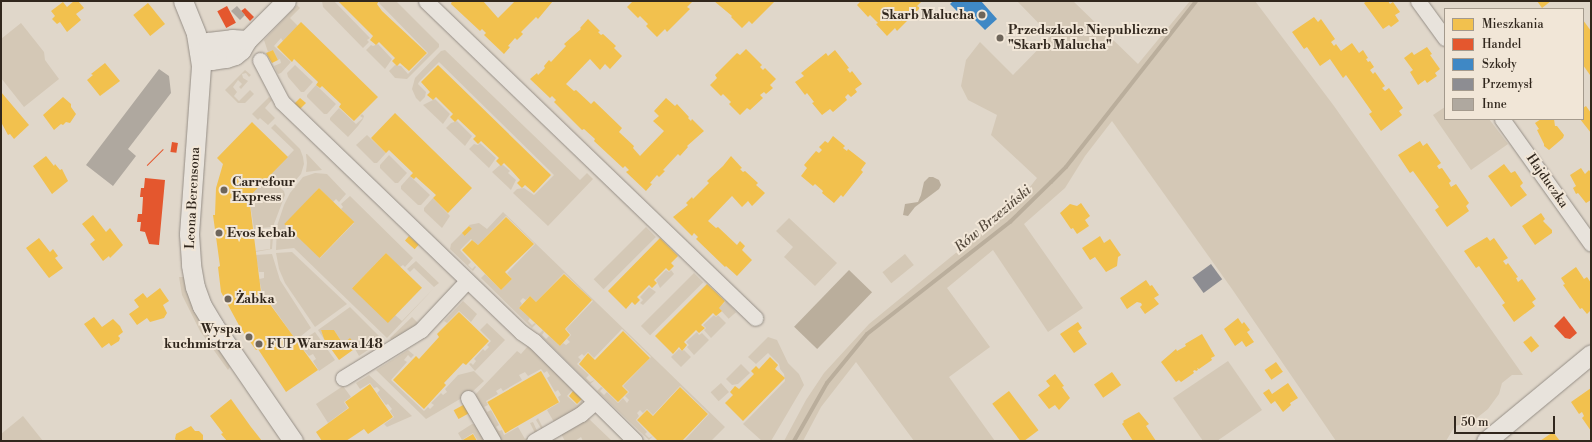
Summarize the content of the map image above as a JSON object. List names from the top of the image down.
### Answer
{
  "streets": {
    "street": ["Hajduczka", "Leona Berensona"]
  },
  "water": ["Rów Brzeziński"],
  "places": [
    "Skarb Malucha",
    "Przedszkole Niepubliczne \"Skarb Malucha\"",
    "Carrefour Express",
    "Evos kebab",
    "Żabka",
    "Wyspa kuchmistrza",
    "FUP Warszawa 148"
  ],
  "legend": [
    "Mieszkania",
    "Handel",
    "Szkoły",
    "Przemysł",
    "Inne"
  ],
  "scale_bar": "50 m"
}
